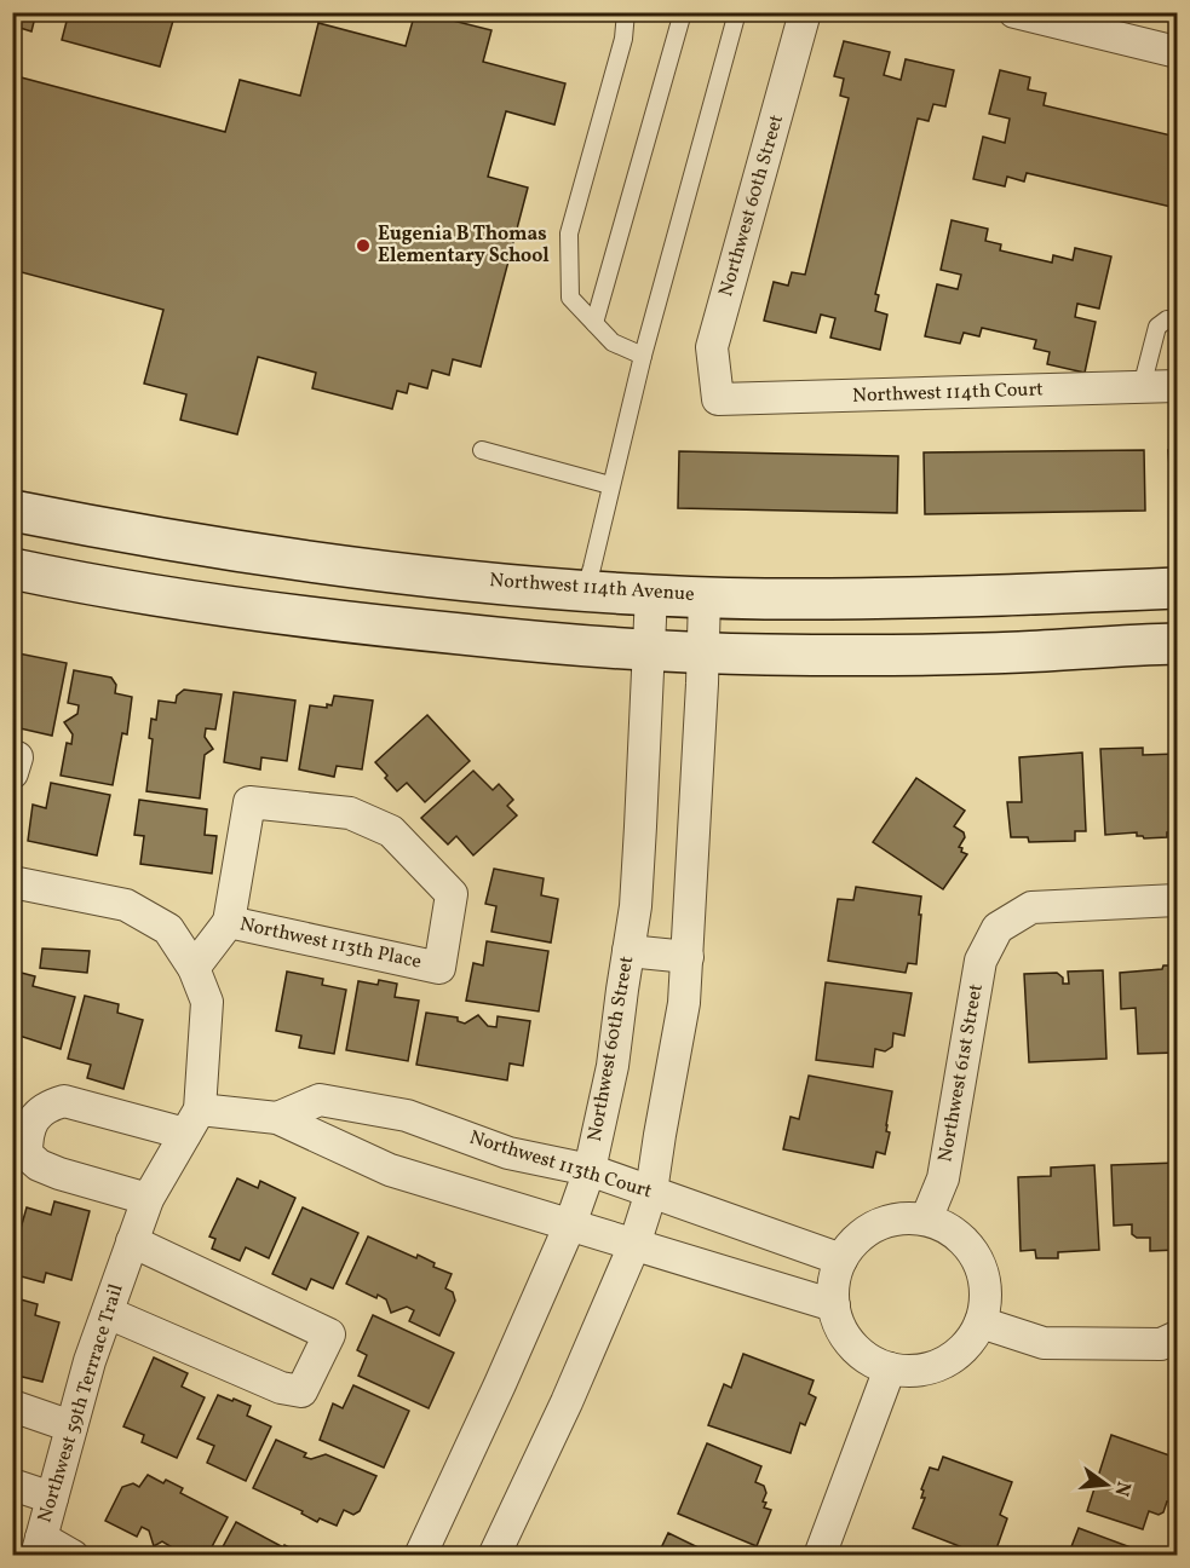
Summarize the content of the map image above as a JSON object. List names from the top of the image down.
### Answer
{
  "streets": {
    "street": [
      "Northwest 60th Street",
      "Northwest 114th Court",
      "Northwest 114th Avenue",
      "Northwest 113th Place",
      "Northwest 61st Street",
      "Northwest 113th Court",
      "Northwest 59th Terrrace Trail"
    ]
  },
  "crossings": [
    ["Northwest 60th Street", "Northwest 114th Court"],
    ["Northwest 60th Street", "Northwest 114th Avenue"],
    ["Northwest 60th Street", "Northwest 113th Court"],
    ["Northwest 113th Place", "Northwest 59th Terrrace Trail"],
    ["Northwest 61st Street", "Northwest 113th Court"],
    ["Northwest 113th Court", "Northwest 59th Terrrace Trail"]
  ],
  "places": ["Eugenia B Thomas Elementary School"],
  "north": "right"
}
